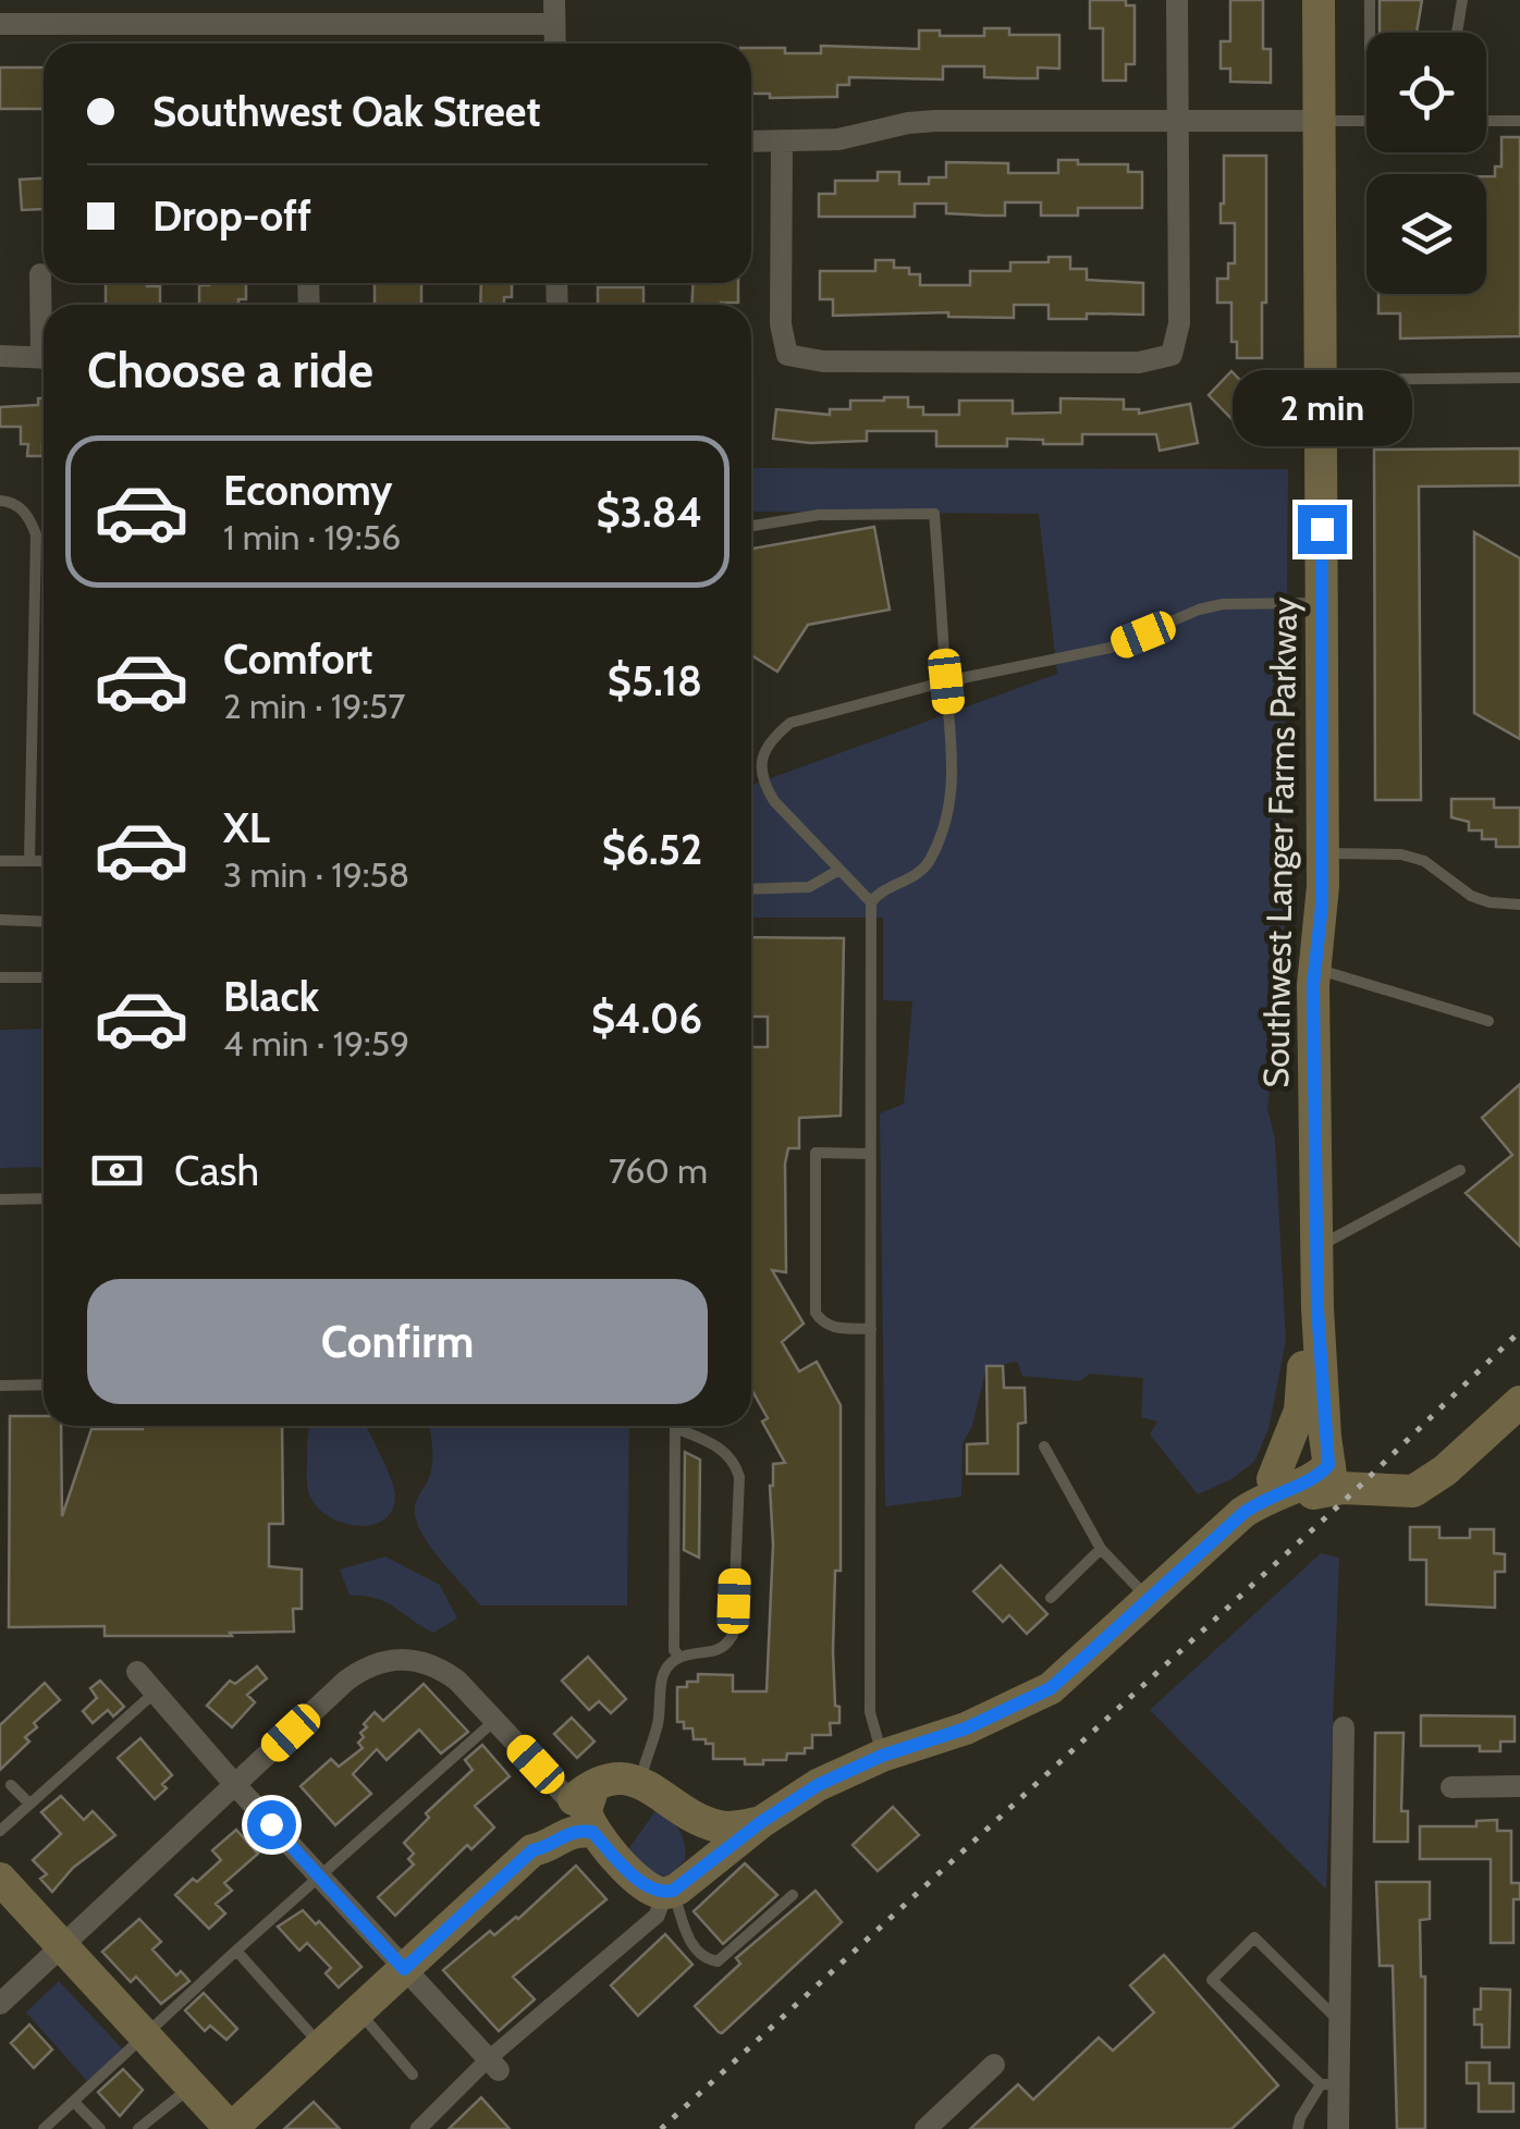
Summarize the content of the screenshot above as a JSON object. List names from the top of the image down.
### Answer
{
  "streets": {
    "main road": ["Southwest Langer Farms Parkway"]
  },
  "page": {
    "banner": ["Southwest Oak Street", "Drop-off"],
    "heading": "Choose a ride",
    "bubble": "2 min",
    "list": [
      {
        "name": "Economy",
        "note": "1 min · 19:56",
        "value": "$3.84"
      },
      {
        "name": "Comfort",
        "note": "2 min · 19:57",
        "value": "$5.18"
      },
      {
        "name": "XL",
        "note": "3 min · 19:58",
        "value": "$6.52"
      },
      {
        "name": "Black",
        "note": "4 min · 19:59",
        "value": "$4.06"
      }
    ],
    "pay": ["Cash", "760 m"],
    "buttons": "Confirm"
  }
}
